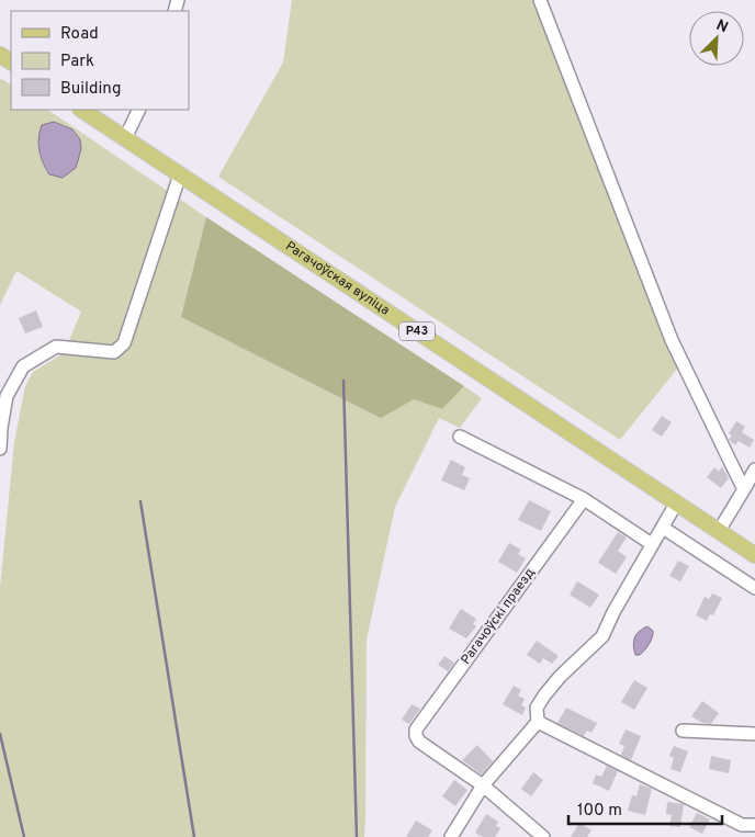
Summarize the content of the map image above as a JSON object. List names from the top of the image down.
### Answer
{
  "streets": {
    "main road": ["Рагачоўская вуліца", "Р43"],
    "street": ["Рагачоўскі праезд"]
  },
  "legend": ["Road", "Park", "Building"],
  "scale_bar": "100 m",
  "north": "top right"
}
